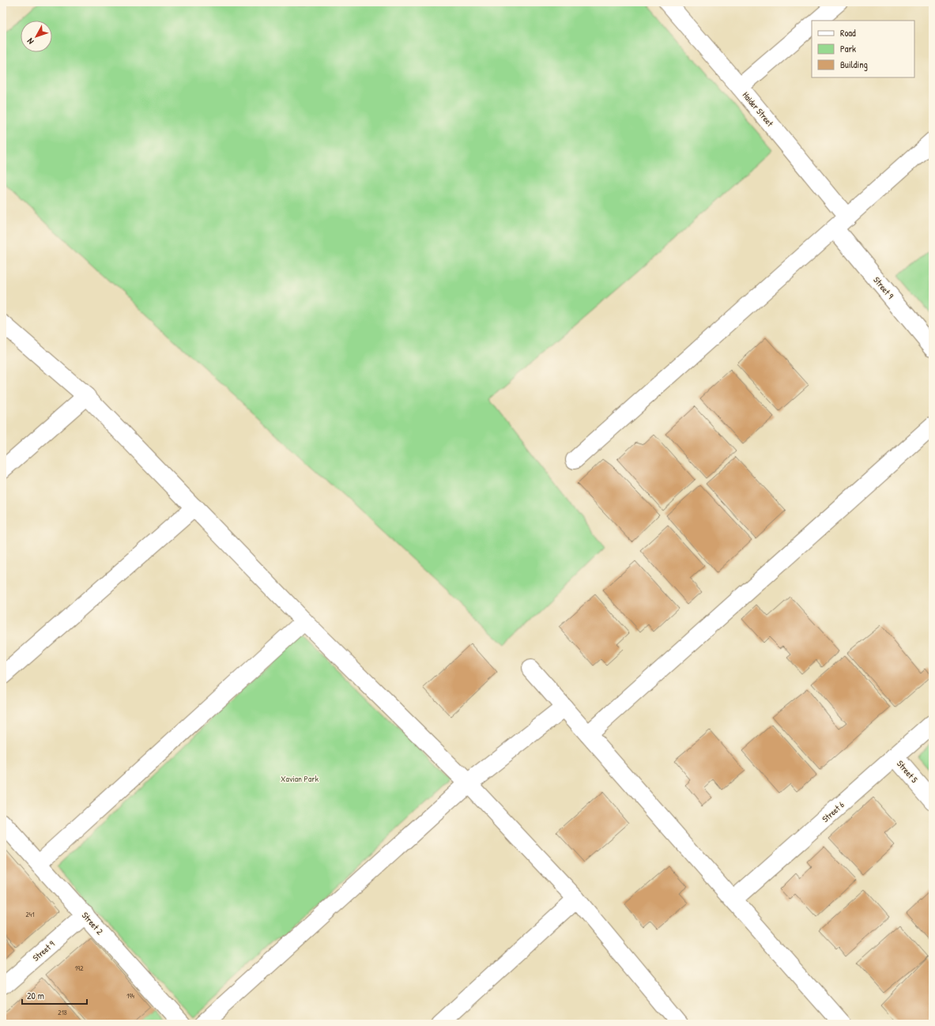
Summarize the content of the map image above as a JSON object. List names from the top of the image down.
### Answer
{
  "streets": {
    "street": [
      "Haider Street",
      "Street 9",
      "Street 5",
      "Street 6",
      "Street 2"
    ]
  },
  "crossings": [
    ["Street 9", "Street 2"],
    ["Street 5", "Street 6"]
  ],
  "parks": ["Xavian Park"],
  "house_numbers": [
    "241",
    "192",
    "194",
    "218"
  ],
  "legend": ["Road", "Park", "Building"],
  "scale_bar": "20 m",
  "north": "bottom left"
}
